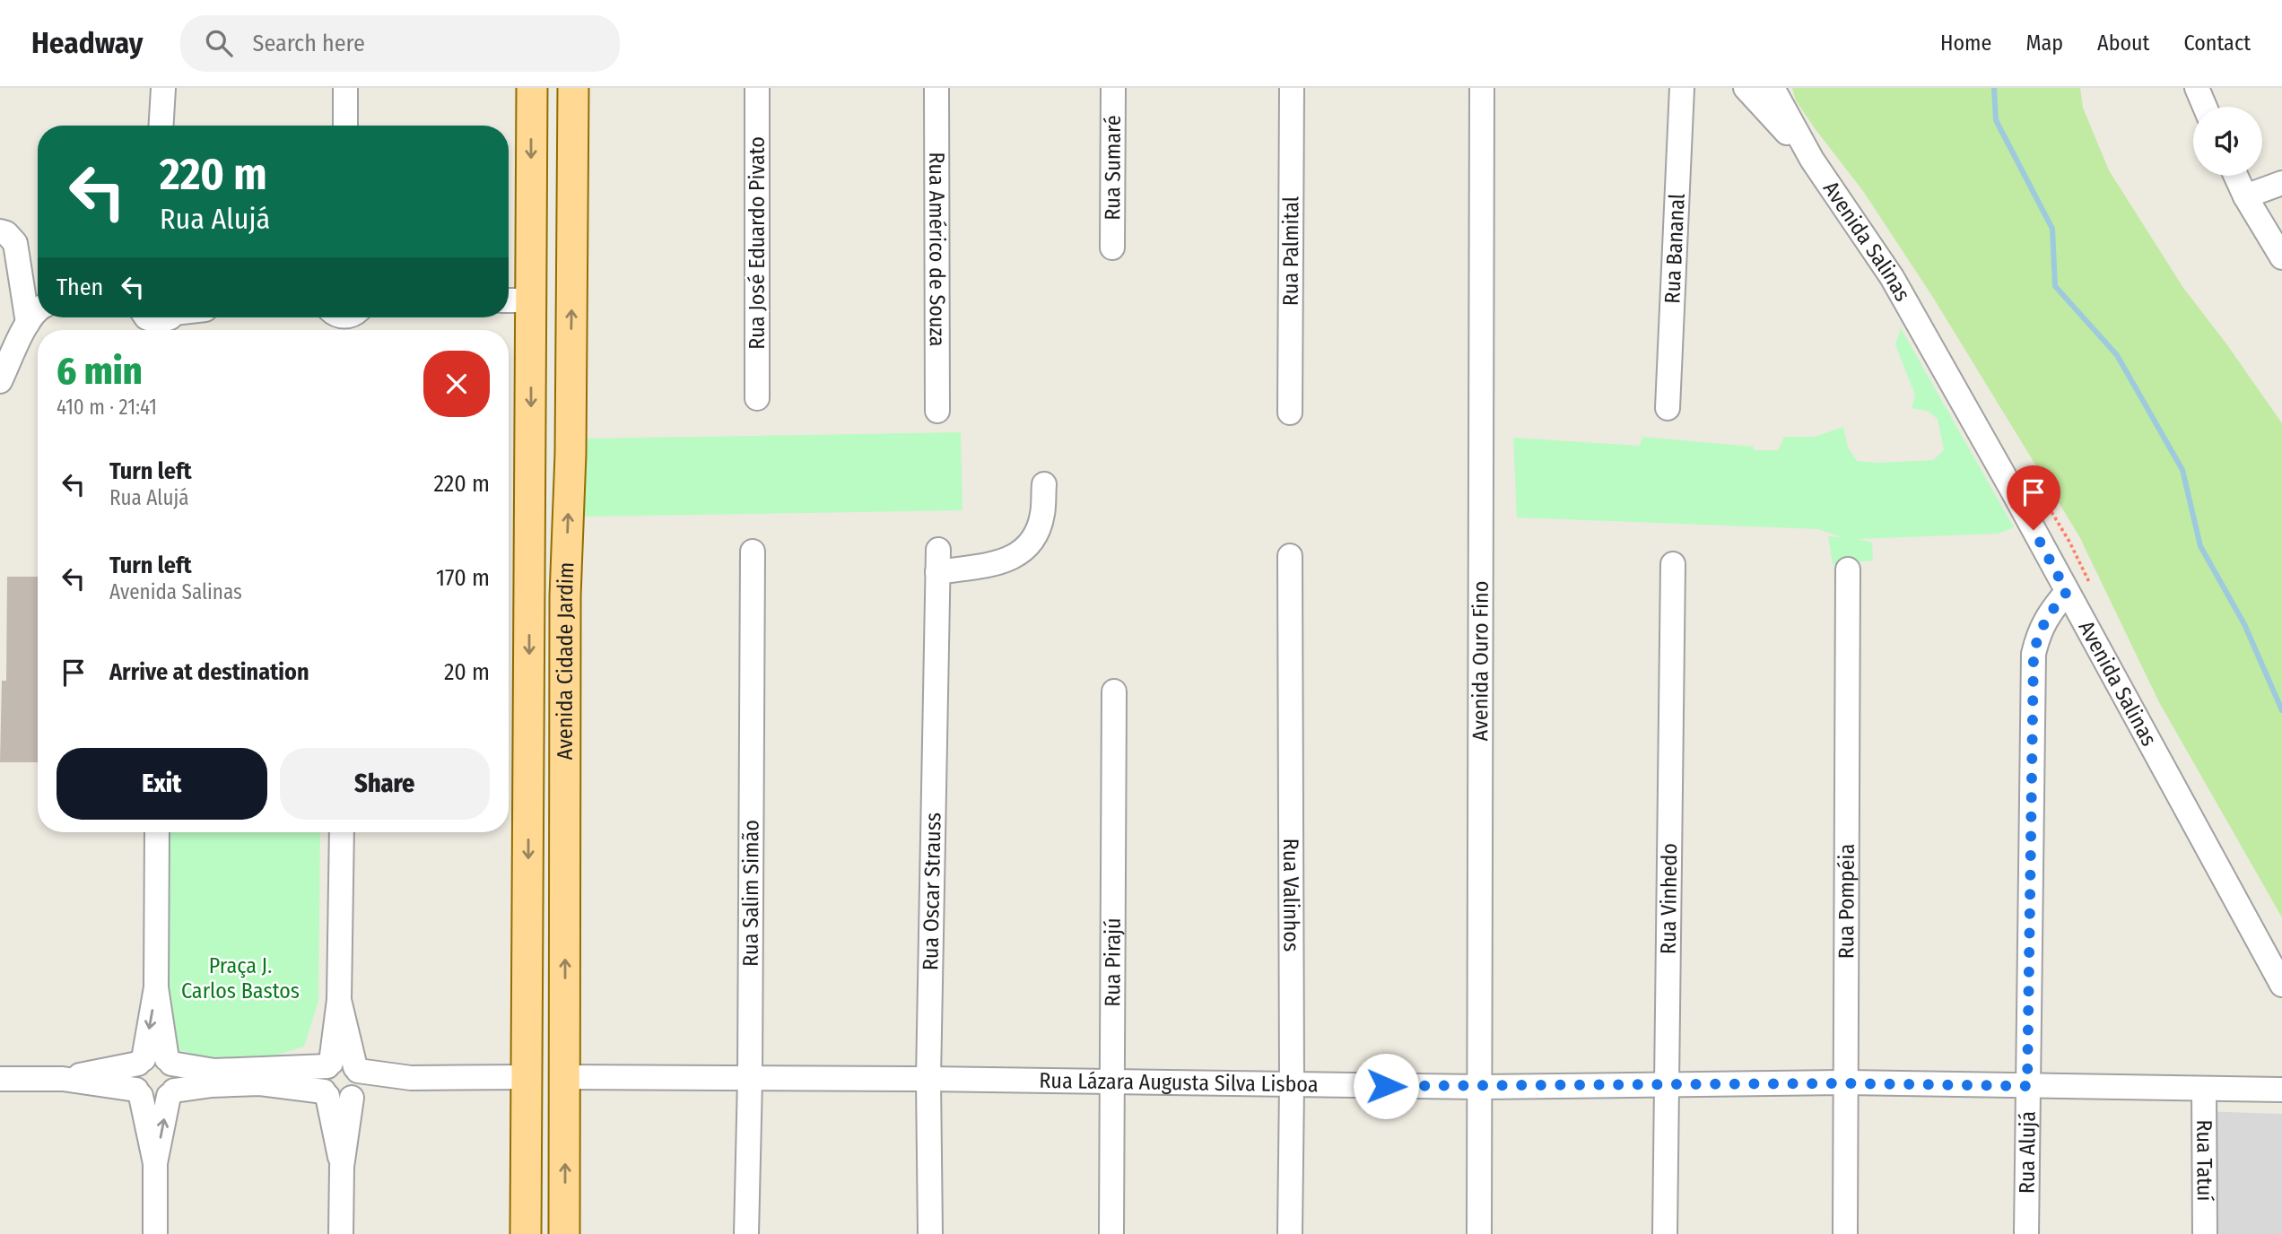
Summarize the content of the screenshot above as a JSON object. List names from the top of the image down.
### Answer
{
  "streets": {
    "main road": ["Avenida Cidade Jardim"],
    "street": [
      "Rua Sumaré",
      "Avenida Salinas",
      "Rua José Eduardo Pivato",
      "Rua Bananal",
      "Rua Américo de Souza",
      "Rua Palmital",
      "Avenida Ouro Fino",
      "Rua Oscar Strauss",
      "Rua Salim Simão",
      "Rua Valinhos",
      "Rua Vinhedo",
      "Rua Pompéia",
      "Rua Pirajú",
      "Rua Lázara Augusta Silva Lisboa",
      "Rua Alujá",
      "Rua Tatuí"
    ]
  },
  "crossings": [
    ["Avenida Salinas", "Rua Alujá"],
    ["Avenida Cidade Jardim", "Rua Lázara Augusta Silva Lisboa"],
    ["Avenida Ouro Fino", "Rua Lázara Augusta Silva Lisboa"],
    ["Rua Oscar Strauss", "Rua Lázara Augusta Silva Lisboa"],
    ["Rua Salim Simão", "Rua Lázara Augusta Silva Lisboa"],
    ["Rua Valinhos", "Rua Lázara Augusta Silva Lisboa"],
    ["Rua Vinhedo", "Rua Lázara Augusta Silva Lisboa"],
    ["Rua Pompéia", "Rua Lázara Augusta Silva Lisboa"],
    ["Rua Pirajú", "Rua Lázara Augusta Silva Lisboa"],
    ["Rua Lázara Augusta Silva Lisboa", "Rua Alujá"],
    ["Rua Lázara Augusta Silva Lisboa", "Rua Tatuí"]
  ],
  "parks": ["Praça J. Carlos Bastos"],
  "page": {
    "header": "Headway",
    "search": "Search here",
    "nav": [
      "Home",
      "Map",
      "About",
      "Contact"
    ],
    "turn": ["220 m", "Rua Alujá"],
    "then": "Then",
    "heading": ["6 min", "410 m · 21:41"],
    "list": [
      {
        "name": "Turn left",
        "note": "Rua Alujá",
        "value": "220 m"
      },
      {
        "name": "Turn left",
        "note": "Avenida Salinas",
        "value": "170 m"
      },
      {
        "name": "Arrive at destination",
        "value": "20 m"
      }
    ],
    "buttons": ["Exit", "Share"]
  }
}
